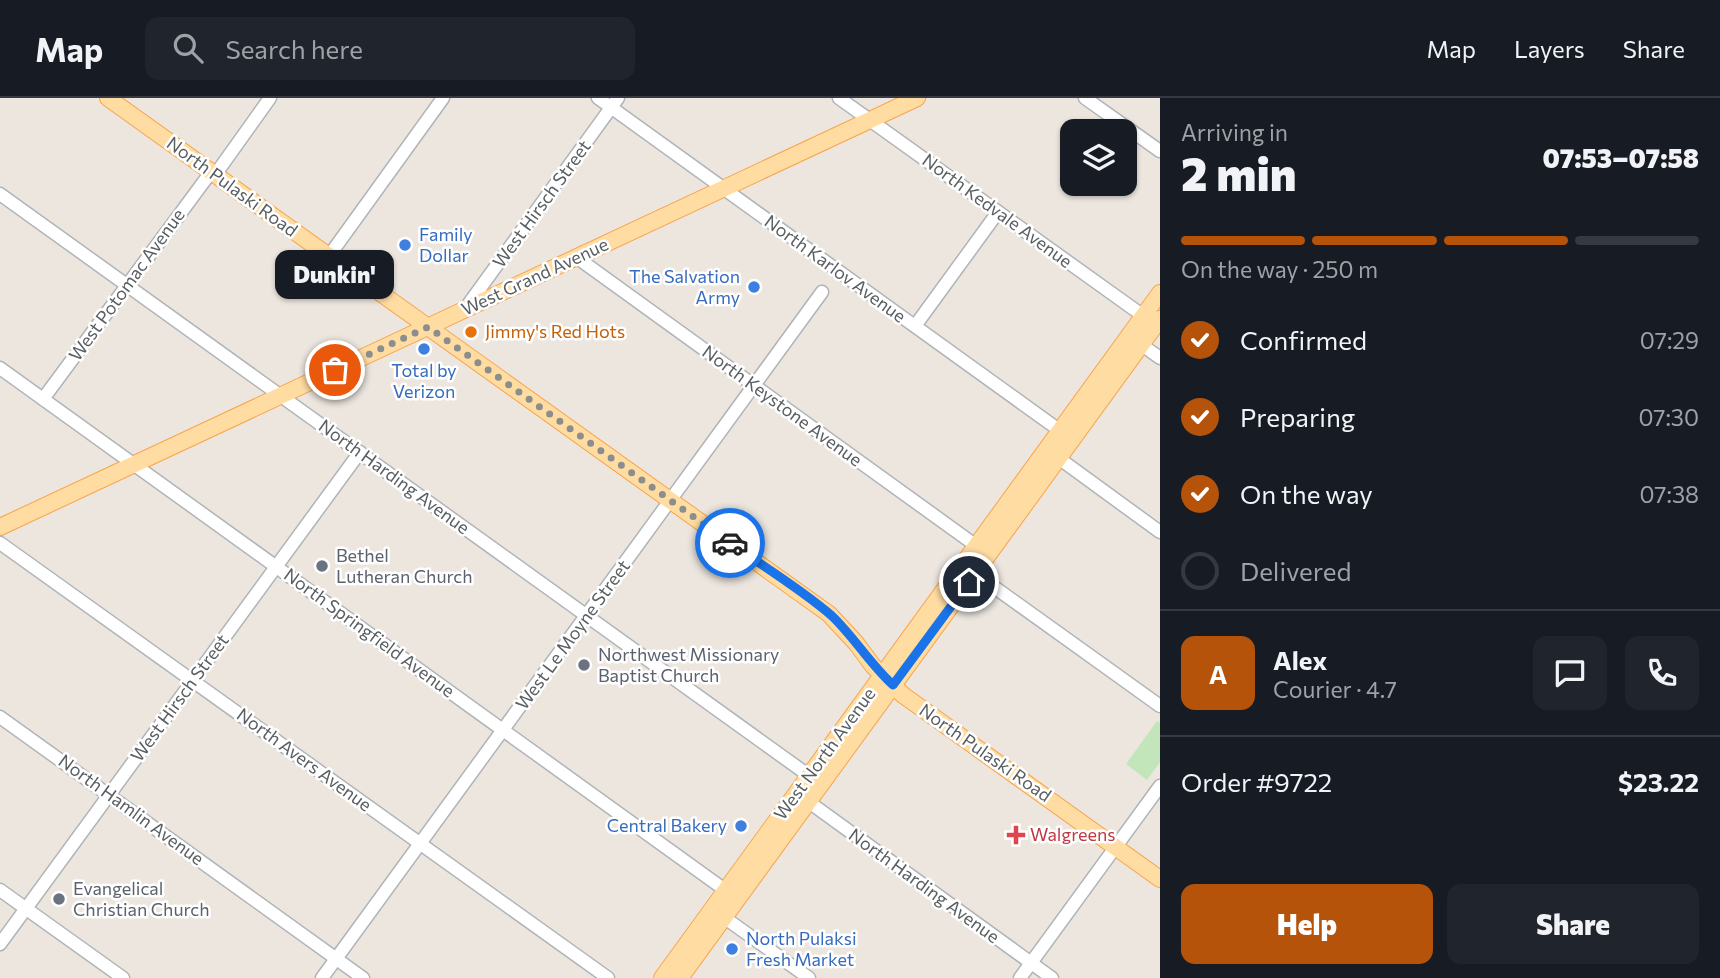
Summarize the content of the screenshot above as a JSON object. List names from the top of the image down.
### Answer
{
  "streets": {
    "main road": ["North Pulaski Road", "West Grand Avenue", "West North Avenue"],
    "street": [
      "West Hirsch Street",
      "North Kedvale Avenue",
      "North Karlov Avenue",
      "West Potomac Avenue",
      "North Keystone Avenue",
      "North Harding Avenue",
      "North Springfield Avenue",
      "West Le Moyne Street",
      "North Avers Avenue",
      "North Hamlin Avenue"
    ]
  },
  "crossings": [
    ["North Pulaski Road", "West Grand Avenue"],
    ["North Pulaski Road", "West Potomac Avenue"],
    ["North Pulaski Road", "West Le Moyne Street"],
    ["North Pulaski Road", "West North Avenue"],
    ["West Hirsch Street", "North Karlov Avenue"],
    ["West Hirsch Street", "West Grand Avenue"],
    ["West Hirsch Street", "North Harding Avenue"],
    ["West Hirsch Street", "North Springfield Avenue"],
    ["West Hirsch Street", "North Avers Avenue"],
    ["West Hirsch Street", "North Hamlin Avenue"],
    ["North Kedvale Avenue", "West Grand Avenue"],
    ["North Kedvale Avenue", "West North Avenue"],
    ["North Karlov Avenue", "West Grand Avenue"],
    ["North Karlov Avenue", "West North Avenue"],
    ["West Grand Avenue", "North Keystone Avenue"],
    ["West Grand Avenue", "North Harding Avenue"],
    ["West Grand Avenue", "North Springfield Avenue"],
    ["West Potomac Avenue", "North Harding Avenue"],
    ["West Potomac Avenue", "North Springfield Avenue"],
    ["North Keystone Avenue", "West Le Moyne Street"],
    ["North Keystone Avenue", "West North Avenue"],
    ["North Harding Avenue", "West Le Moyne Street"],
    ["North Harding Avenue", "West North Avenue"],
    ["North Springfield Avenue", "West Le Moyne Street"],
    ["North Springfield Avenue", "West North Avenue"],
    ["West Le Moyne Street", "North Avers Avenue"],
    ["West Le Moyne Street", "North Hamlin Avenue"]
  ],
  "places": {
    "other": [
      "Family Dollar",
      "The Salvation Army",
      "Jimmy's Red Hots",
      "Total by Verizon",
      "Dunkin'",
      "Bethel Lutheran Church",
      "Northwest Missionary Baptist Church",
      "Central Bakery",
      "Evangelical Christian Church",
      "North Pulaksi Fresh Market"
    ],
    "health": ["Walgreens"]
  },
  "page": {
    "header": "Map",
    "search": "Search here",
    "nav": ["Map", "Layers", "Share"],
    "heading": ["2 min", "Arriving in", "07:53–07:58"],
    "panel": [
      "Alex",
      "Courier · 4.7",
      "Order #9722",
      "$23.22"
    ],
    "bar": "On the way · 250 m",
    "bubble": "Dunkin'",
    "list": [
      ["Confirmed", "07:29"],
      ["Preparing", "07:30"],
      ["On the way", "07:38"],
      "Delivered"
    ],
    "round": "A",
    "buttons": ["Help", "Share"]
  }
}
